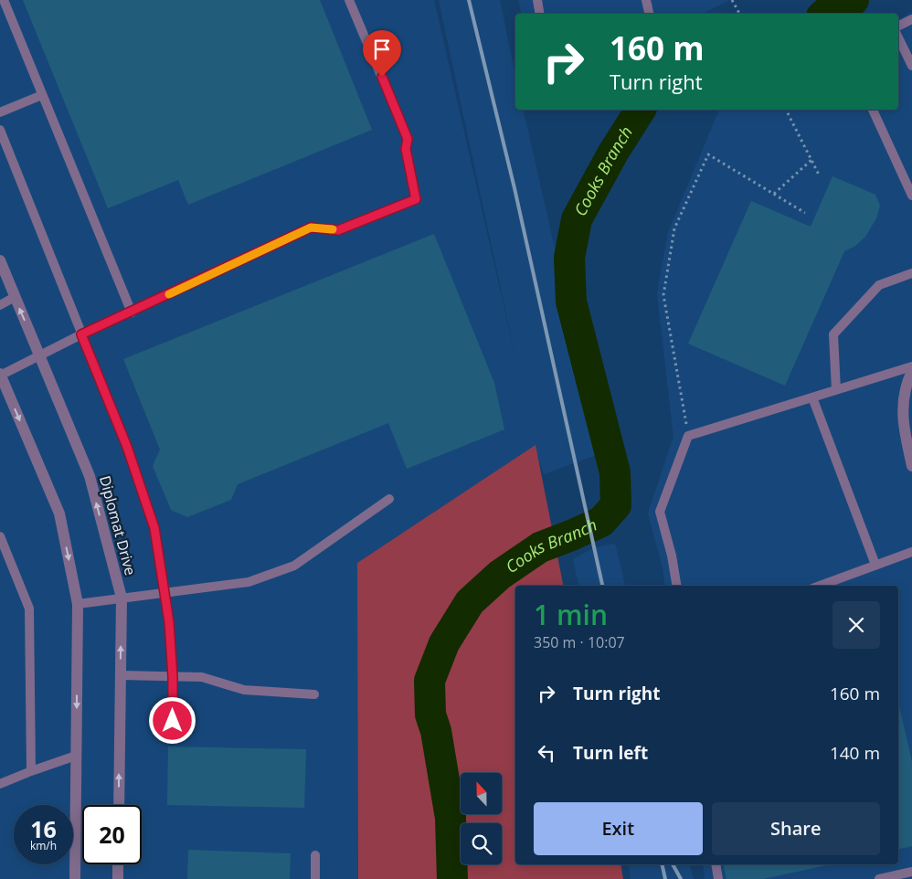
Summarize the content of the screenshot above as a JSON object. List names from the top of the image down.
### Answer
{
  "streets": {
    "street": ["Diplomat Drive"]
  },
  "water": ["Cooks Branch"],
  "north": "top",
  "page": {
    "turn": ["160 m", "Turn right"],
    "heading": ["1 min", "350 m · 10:07"],
    "list": [
      {
        "name": "Turn right",
        "value": "160 m"
      },
      {
        "name": "Turn left",
        "value": "140 m"
      }
    ],
    "buttons": ["Exit", "Share"],
    "speed": "16 km/h",
    "limit": "20"
  }
}
